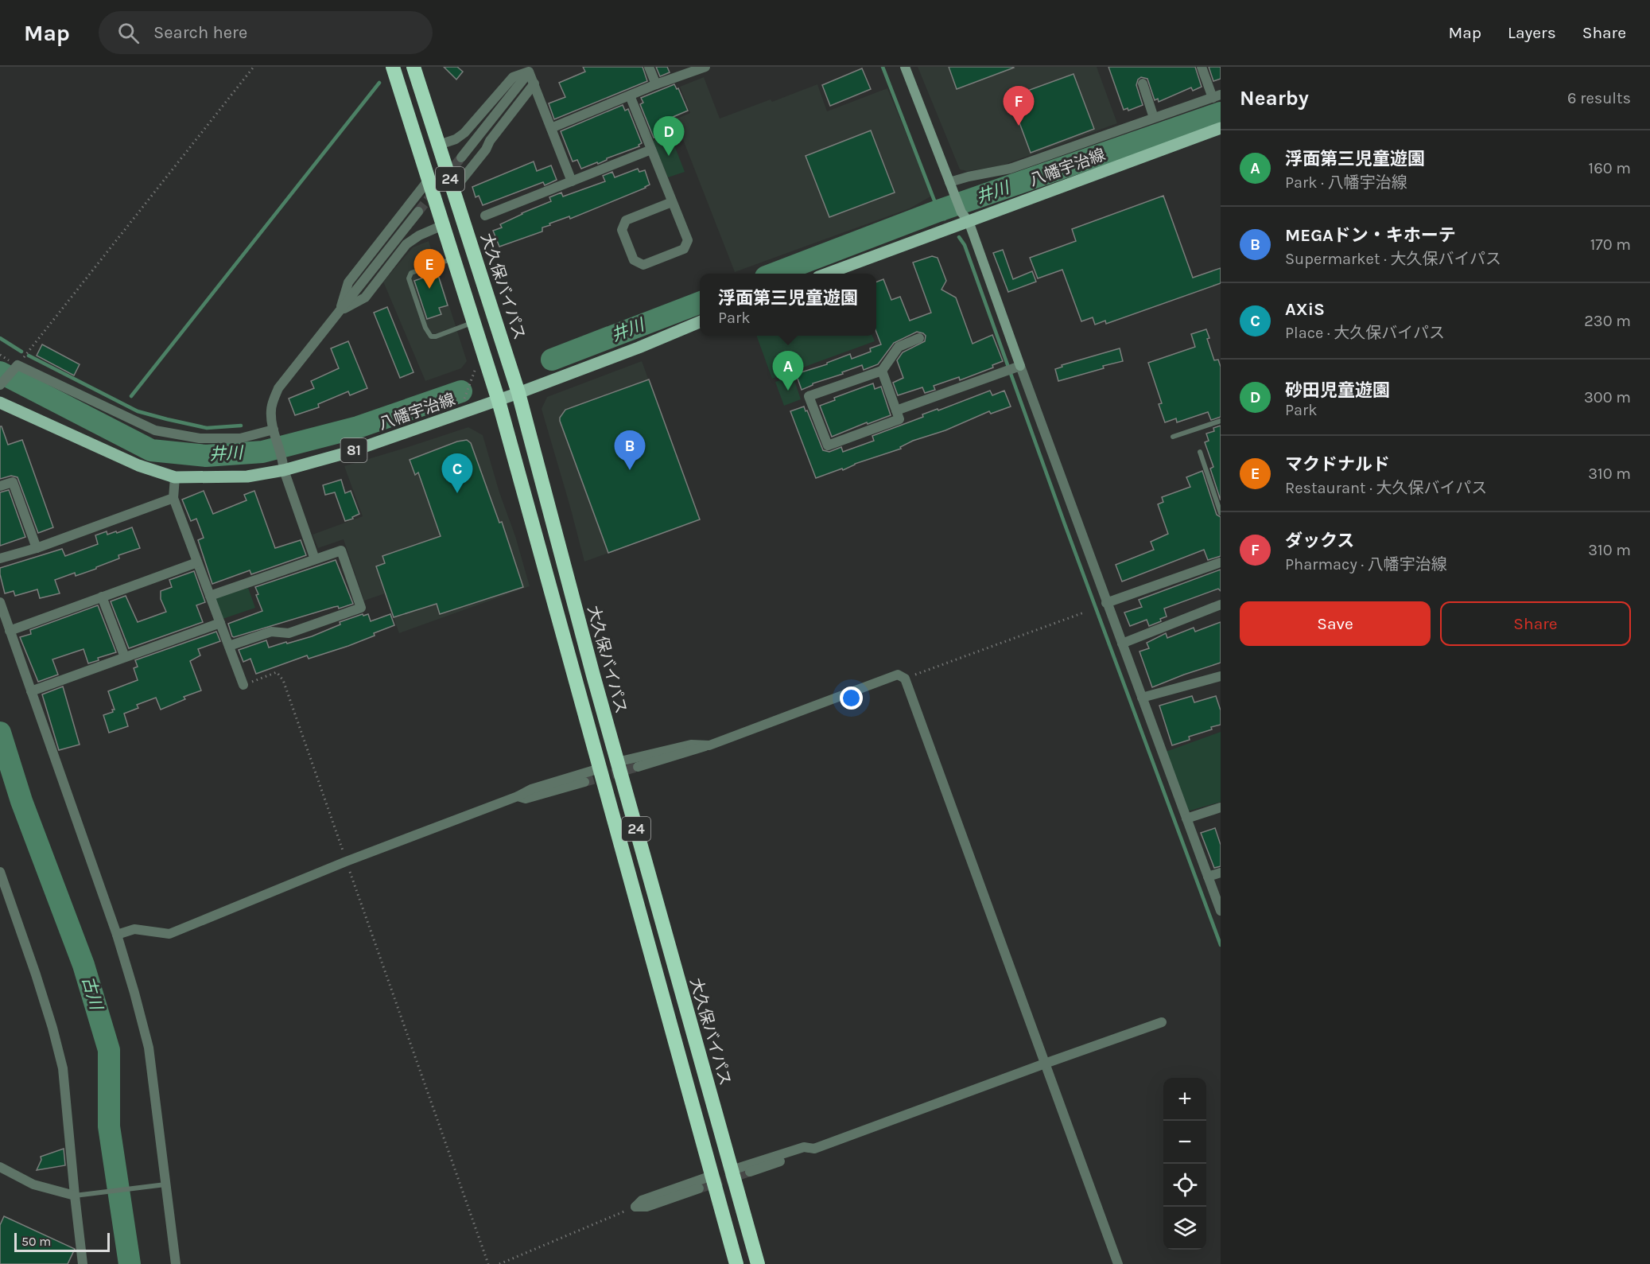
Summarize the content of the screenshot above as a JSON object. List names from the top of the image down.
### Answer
{
  "streets": {
    "highway": ["24", "大久保バイパス"],
    "main road": ["八幡宇治線", "81"]
  },
  "crossings": [
    ["八幡宇治線", "24"],
    ["八幡宇治線", "大久保バイパス"]
  ],
  "water": ["井川", "古川"],
  "scale_bar": "50 m",
  "page": {
    "header": "Map",
    "search": "Search here",
    "nav": ["Map", "Layers", "Share"],
    "heading": ["Nearby", "6 results"],
    "pins": [
      "F",
      "D",
      "E",
      "A",
      "B",
      "C"
    ],
    "list": [
      {
        "mark": "A",
        "name": "浮面第三児童遊園",
        "note": "Park · 八幡宇治線",
        "value": "160 m"
      },
      {
        "mark": "B",
        "name": "MEGAドン・キホーテ",
        "note": "Supermarket · 大久保バイパス",
        "value": "170 m"
      },
      {
        "mark": "C",
        "name": "AXiS",
        "note": "Place · 大久保バイパス",
        "value": "230 m"
      },
      {
        "mark": "D",
        "name": "砂田児童遊園",
        "note": "Park",
        "value": "300 m"
      },
      {
        "mark": "E",
        "name": "マクドナルド",
        "note": "Restaurant · 大久保バイパス",
        "value": "310 m"
      },
      {
        "mark": "F",
        "name": "ダックス",
        "note": "Pharmacy · 八幡宇治線",
        "value": "310 m"
      }
    ],
    "popup": ["浮面第三児童遊園", "Park"],
    "buttons": ["Save", "Share"],
    "map_buttons": ["+", "−"],
    "scale": "50 m"
  }
}
